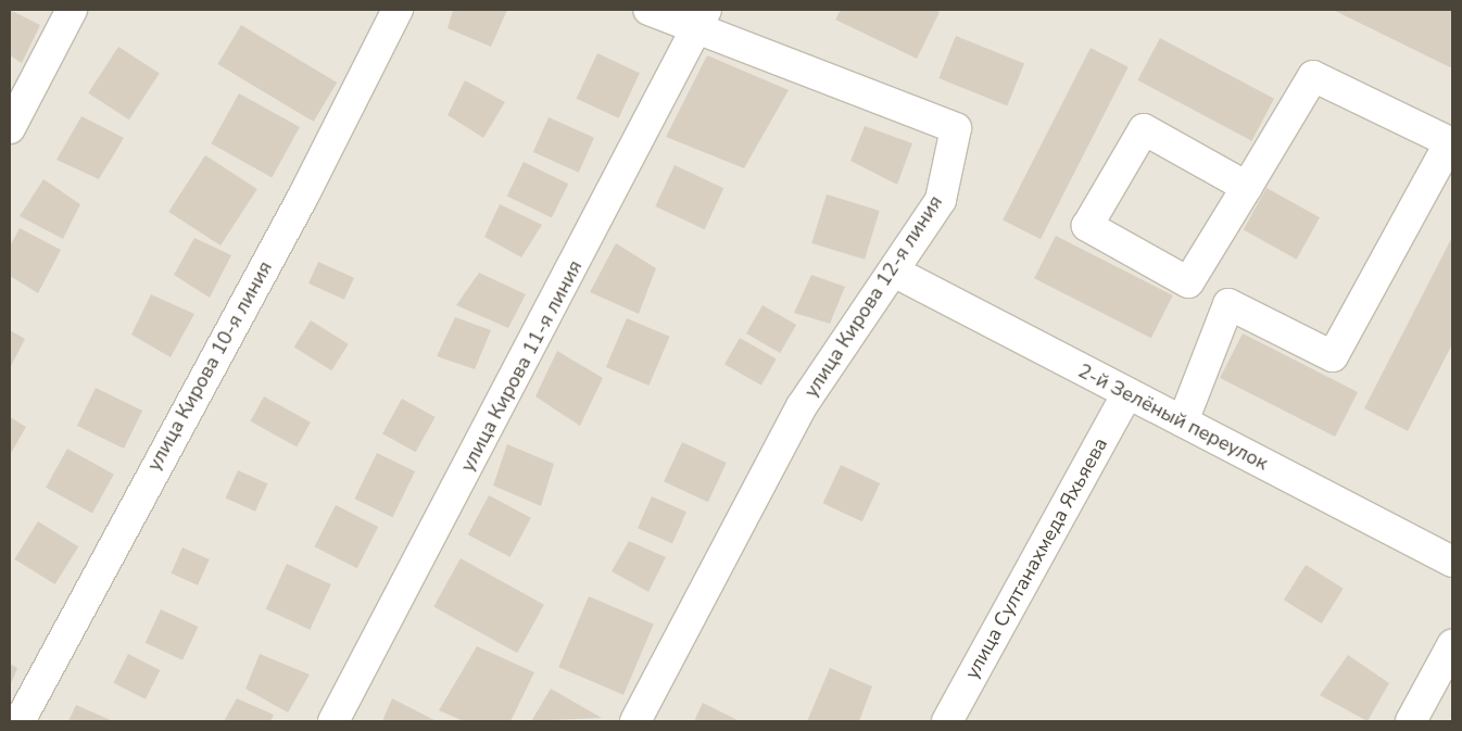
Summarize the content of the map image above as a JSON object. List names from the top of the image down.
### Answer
{
  "streets": {
    "street": [
      "улица Кирова 12-я линия",
      "улица Кирова 10-я линия",
      "улица Кирова 11-я линия",
      "2-й Зелёный переулок",
      "улица Султанахмеда Яхьяева"
    ]
  },
  "crossings": [
    ["улица Кирова 12-я линия", "улица Кирова 11-я линия"],
    ["улица Кирова 12-я линия", "2-й Зелёный переулок"],
    ["2-й Зелёный переулок", "улица Султанахмеда Яхьяева"]
  ]
}
